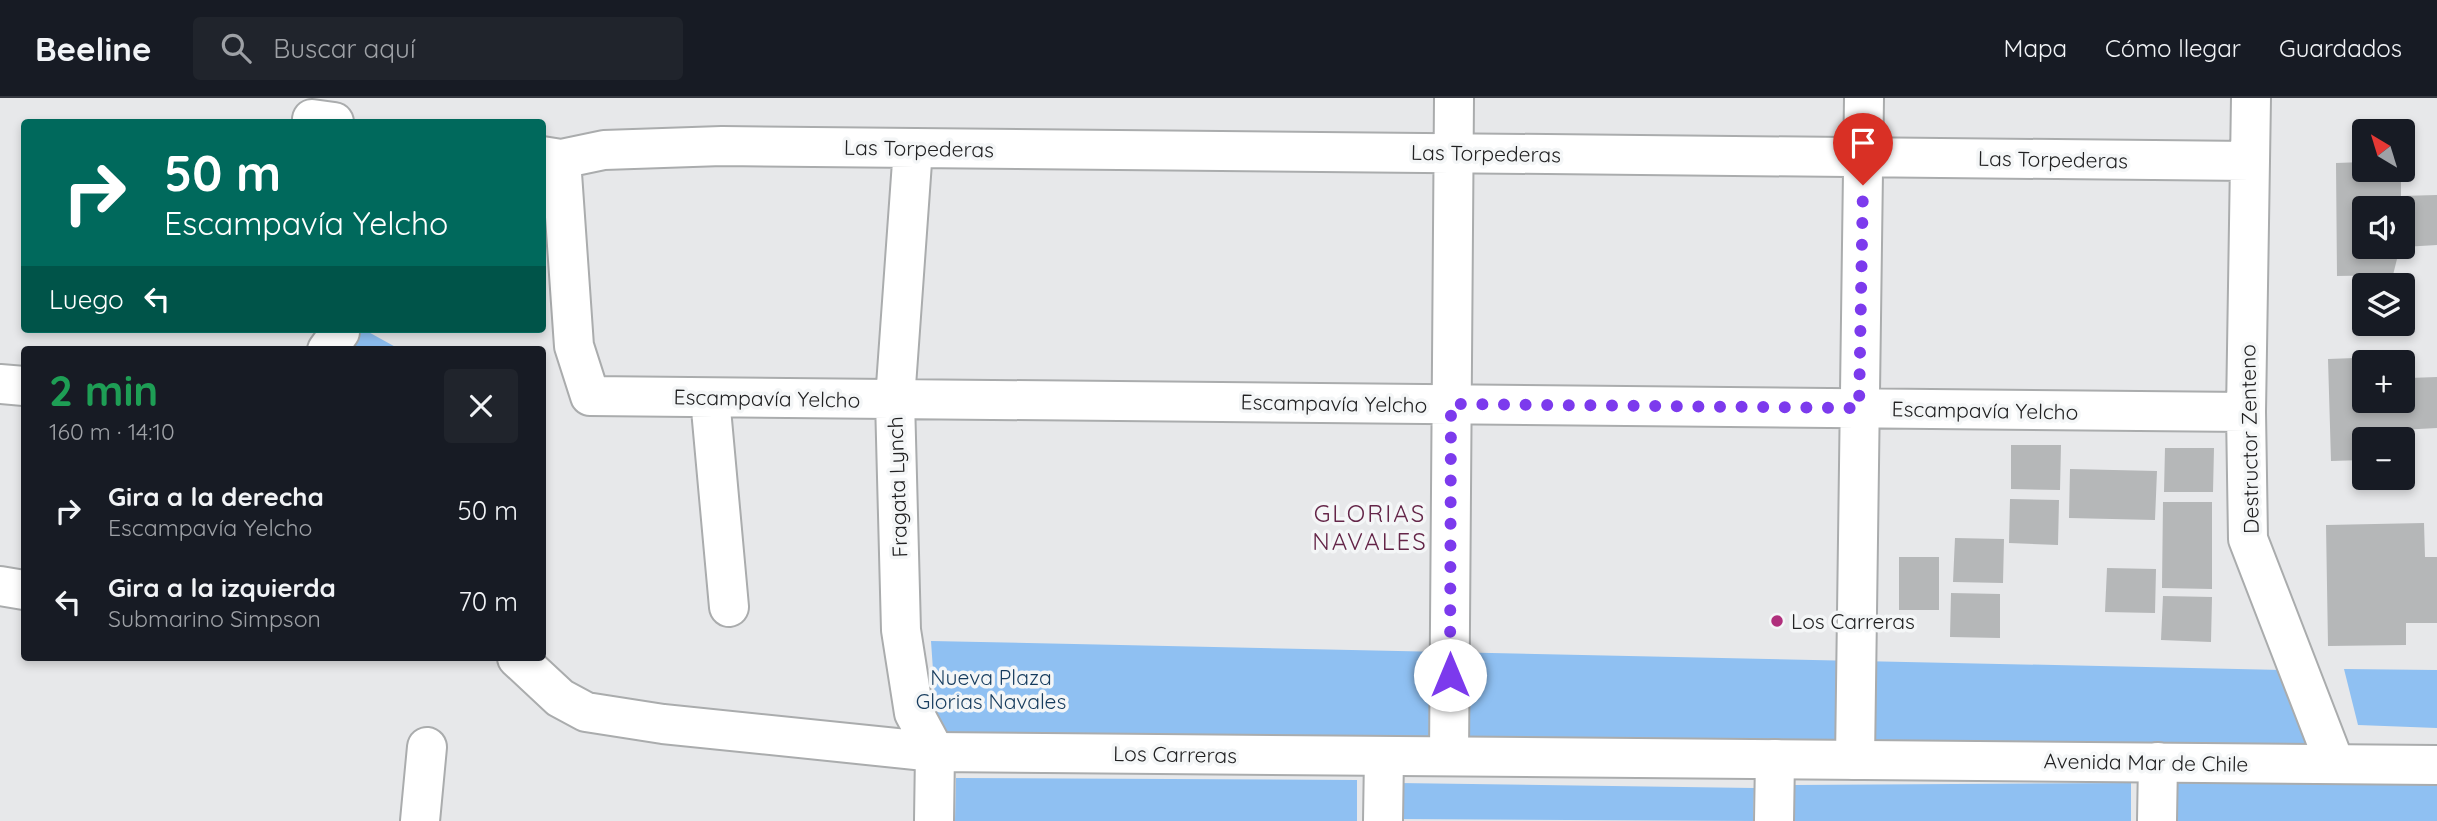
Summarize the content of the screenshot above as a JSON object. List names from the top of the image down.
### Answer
{
  "streets": {
    "street": [
      "Las Torpederas",
      "Escampavía Yelcho",
      "Destructor Zenteno",
      "Fragata Lynch",
      "Los Carreras",
      "Avenida Mar de Chile"
    ]
  },
  "crossings": [
    ["Las Torpederas", "Escampavía Yelcho"],
    ["Las Torpederas", "Destructor Zenteno"],
    ["Las Torpederas", "Fragata Lynch"],
    ["Escampavía Yelcho", "Destructor Zenteno"],
    ["Escampavía Yelcho", "Fragata Lynch"],
    ["Destructor Zenteno", "Avenida Mar de Chile"],
    ["Fragata Lynch", "Los Carreras"],
    ["Los Carreras", "Avenida Mar de Chile"]
  ],
  "districts": ["GLORIAS NAVALES"],
  "parks": ["Nueva Plaza Glorias Navales"],
  "places": ["Los Carreras"],
  "north": "top left",
  "page": {
    "header": "Beeline",
    "search": "Buscar aquí",
    "nav": ["Mapa", "Cómo llegar", "Guardados"],
    "map_buttons": ["+", "−"],
    "turn": ["50 m", "Escampavía Yelcho"],
    "then": "Luego",
    "heading": ["2 min", "160 m · 14:10"],
    "list": [
      {
        "name": "Gira a la derecha",
        "note": "Escampavía Yelcho",
        "value": "50 m"
      },
      {
        "name": "Gira a la izquierda",
        "note": "Submarino Simpson",
        "value": "70 m"
      }
    ]
  }
}
